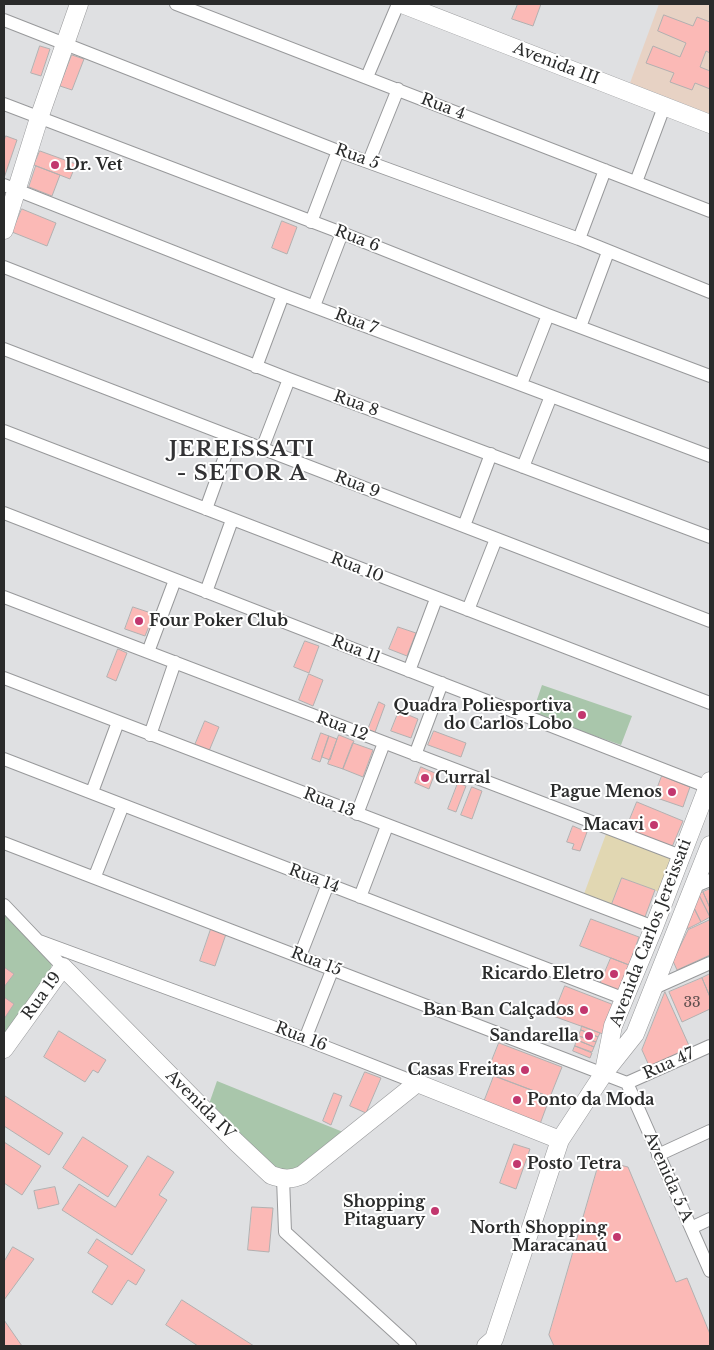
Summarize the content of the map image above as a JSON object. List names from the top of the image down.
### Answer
{
  "streets": {
    "street": [
      "Avenida III",
      "Rua 4",
      "Rua 5",
      "Rua 6",
      "Rua 7",
      "Rua 8",
      "Rua 9",
      "Rua 10",
      "Rua 11",
      "Rua 12",
      "Rua 13",
      "Rua 14",
      "Avenida Carlos Jereissati",
      "Rua 15",
      "Rua 19",
      "Rua 16",
      "Rua 47",
      "Avenida IV",
      "Avenida 5 A"
    ]
  },
  "crossings": [
    ["Rua 11", "Avenida Carlos Jereissati"],
    ["Rua 12", "Avenida Carlos Jereissati"],
    ["Rua 13", "Avenida Carlos Jereissati"],
    ["Rua 14", "Avenida Carlos Jereissati"],
    ["Avenida Carlos Jereissati", "Rua 15"],
    ["Rua 15", "Rua 47"],
    ["Rua 15", "Avenida 5 A"],
    ["Rua 19", "Avenida IV"],
    ["Rua 16", "Avenida IV"],
    ["Rua 47", "Avenida 5 A"]
  ],
  "districts": ["JEREISSATI - SETOR A"],
  "places": [
    "Dr. Vet",
    "Four Poker Club",
    "Quadra Poliesportiva do Carlos Lobo",
    "Curral",
    "Pague Menos",
    "Macavi",
    "Ricardo Eletro",
    "Ban Ban Calçados",
    "Sandarella",
    "Casas Freitas",
    "Ponto da Moda",
    "Posto Tetra",
    "Shopping Pitaguary",
    "North Shopping Maracanaú"
  ],
  "house_numbers": ["33"]
}
